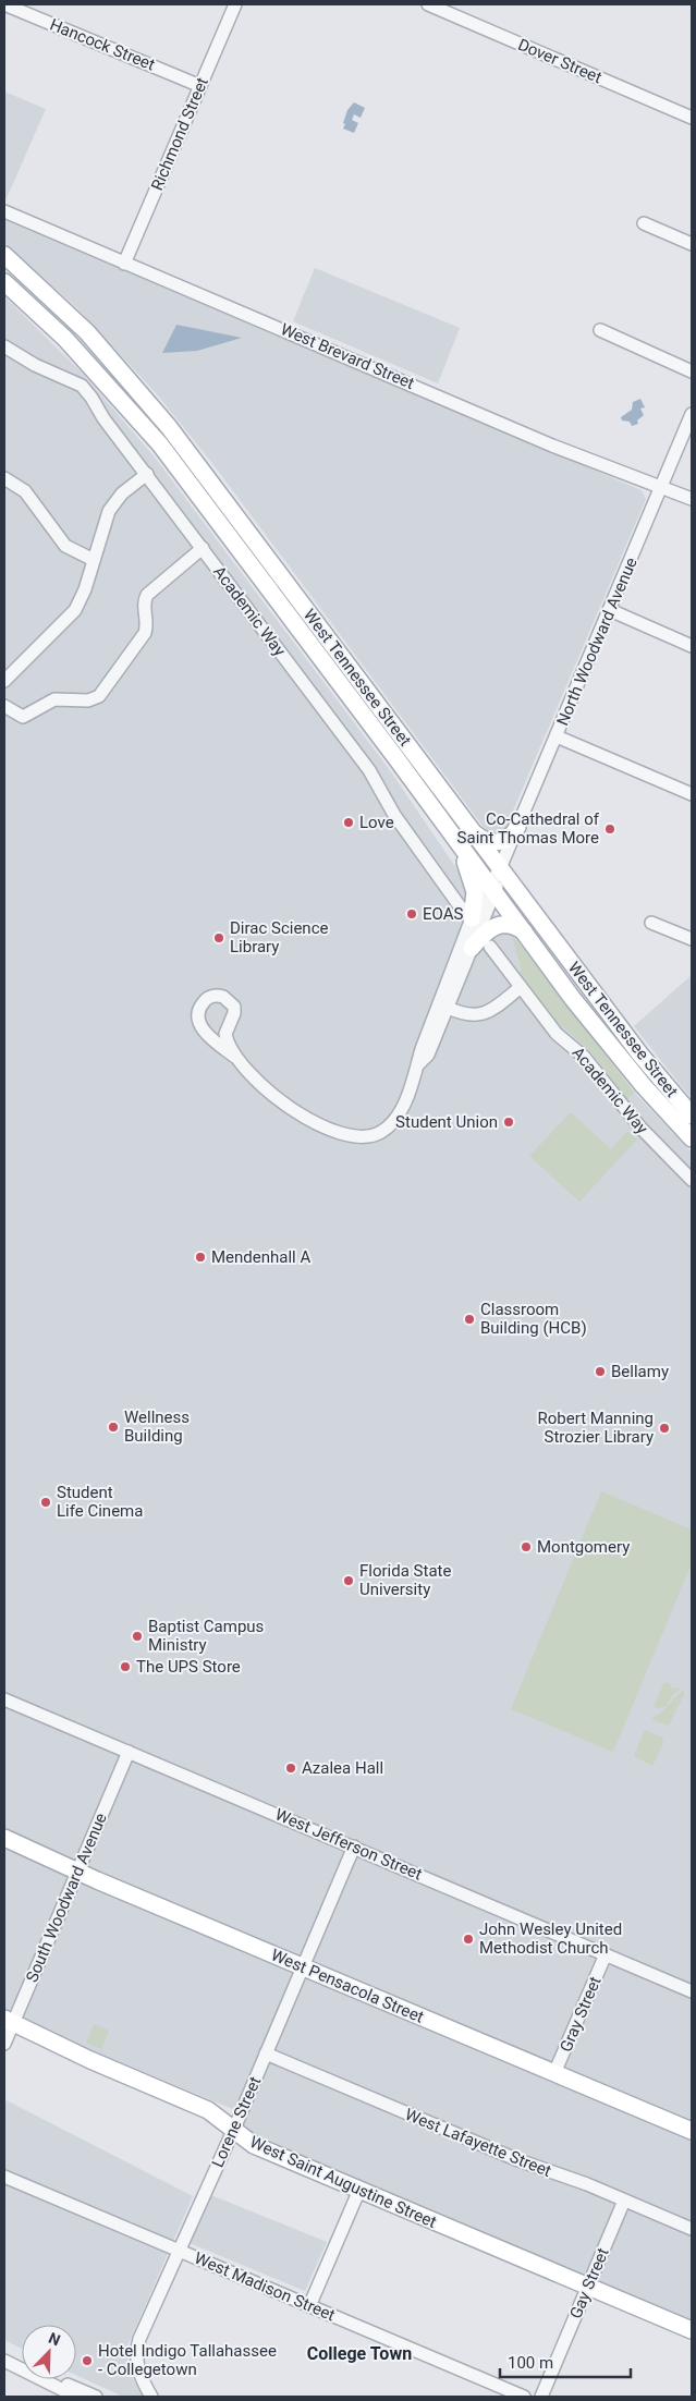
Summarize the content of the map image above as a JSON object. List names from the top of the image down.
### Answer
{
  "streets": {
    "main road": ["West Tennessee Street", "West Pensacola Street", "West Saint Augustine Street"],
    "street": [
      "Hancock Street",
      "Dover Street",
      "Richmond Street",
      "West Brevard Street",
      "Academic Way",
      "North Woodward Avenue",
      "West Jefferson Street",
      "South Woodward Avenue",
      "Gray Street",
      "Lorene Street",
      "West Lafayette Street",
      "Gay Street",
      "West Madison Street"
    ]
  },
  "crossings": [
    ["Hancock Street", "Richmond Street"],
    ["Richmond Street", "West Brevard Street"],
    ["West Brevard Street", "North Woodward Avenue"],
    ["Academic Way", "North Woodward Avenue"],
    ["North Woodward Avenue", "West Tennessee Street"],
    ["West Jefferson Street", "South Woodward Avenue"],
    ["West Jefferson Street", "Gray Street"],
    ["West Jefferson Street", "Lorene Street"],
    ["South Woodward Avenue", "West Pensacola Street"],
    ["South Woodward Avenue", "West Saint Augustine Street"],
    ["West Pensacola Street", "Gray Street"],
    ["West Pensacola Street", "Lorene Street"],
    ["Lorene Street", "West Lafayette Street"],
    ["Lorene Street", "West Saint Augustine Street"],
    ["Lorene Street", "West Madison Street"],
    ["West Lafayette Street", "Gay Street"],
    ["West Saint Augustine Street", "Gay Street"]
  ],
  "districts": ["College Town"],
  "places": [
    "Love",
    "Co-Cathedral of Saint Thomas More",
    "EOAS",
    "Dirac Science Library",
    "Student Union",
    "Mendenhall A",
    "Classroom Building (HCB)",
    "Bellamy",
    "Wellness Building",
    "Robert Manning Strozier Library",
    "Student Life Cinema",
    "Montgomery",
    "Florida State University",
    "Baptist Campus Ministry",
    "The UPS Store",
    "Azalea Hall",
    "John Wesley United Methodist Church",
    "Hotel Indigo Tallahassee - Collegetown"
  ],
  "scale_bar": "100 m",
  "north": "top right"
}
